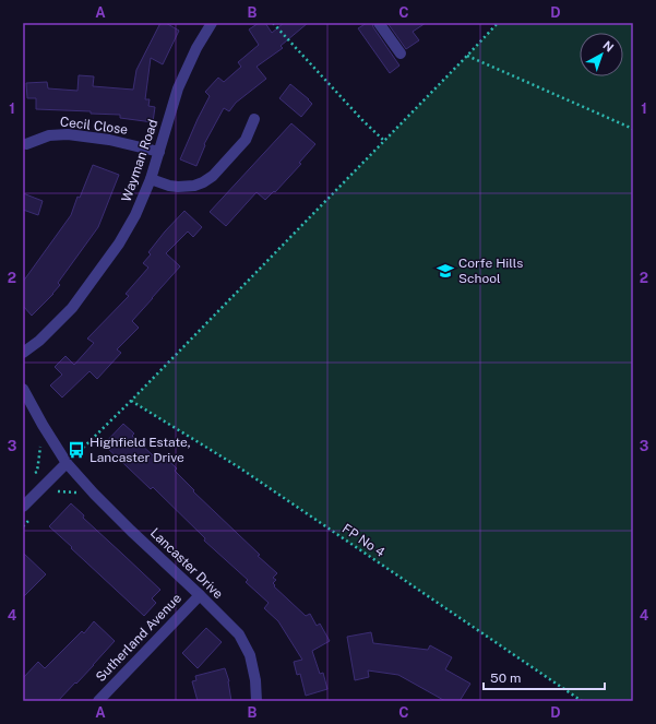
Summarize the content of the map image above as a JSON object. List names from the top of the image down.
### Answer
{
  "streets": {
    "street": [
      "Cecil Close",
      "Wayman Road",
      "Lancaster Drive",
      "Sutherland Avenue"
    ],
    "path": ["FP No 4"]
  },
  "crossings": [
    ["Cecil Close", "Wayman Road"],
    ["Lancaster Drive", "Sutherland Avenue"]
  ],
  "places": {
    "school or university": ["Corfe Hills School"],
    "bus stop": ["Highfield Estate, Lancaster Drive"]
  },
  "scale_bar": "50 m",
  "north": "top right",
  "grid": {
    "columns": [
      "A",
      "B",
      "C",
      "D"
    ],
    "rows": [
      "1",
      "2",
      "3",
      "4"
    ]
  }
}
